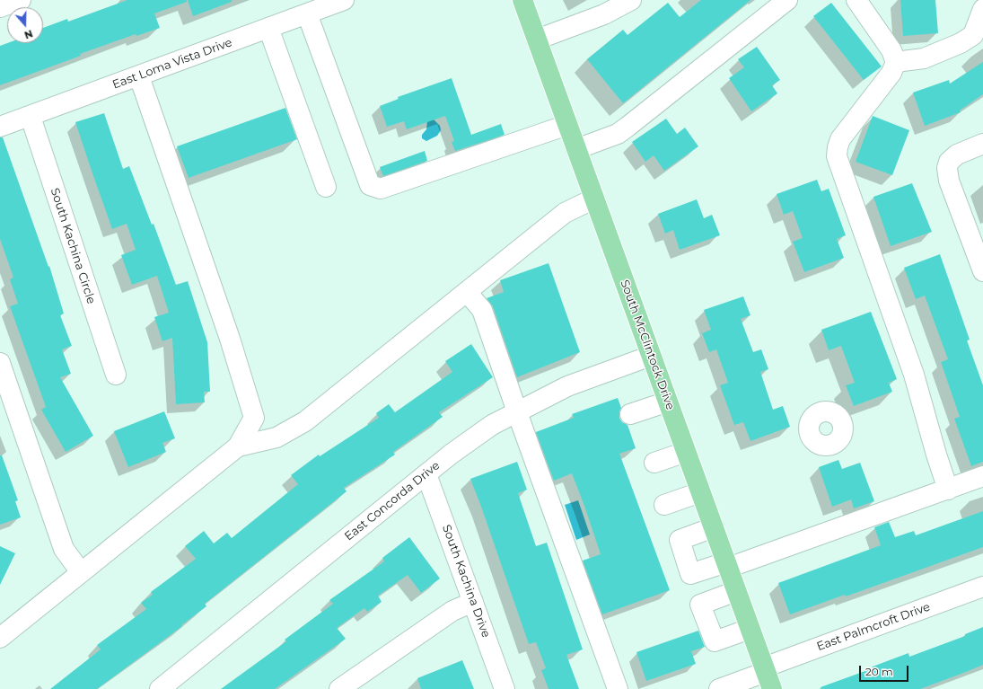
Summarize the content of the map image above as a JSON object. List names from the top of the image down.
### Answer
{
  "streets": {
    "main road": ["South McClintock Drive"],
    "street": [
      "East Loma Vista Drive",
      "South Kachina Circle",
      "East Concorda Drive",
      "South Kachina Drive",
      "East Palmcroft Drive"
    ]
  },
  "crossings": [
    ["East Loma Vista Drive", "South Kachina Circle"],
    ["South McClintock Drive", "East Concorda Drive"],
    ["South McClintock Drive", "East Palmcroft Drive"],
    ["East Concorda Drive", "South Kachina Drive"]
  ],
  "scale_bar": "20 m",
  "north": "bottom"
}
